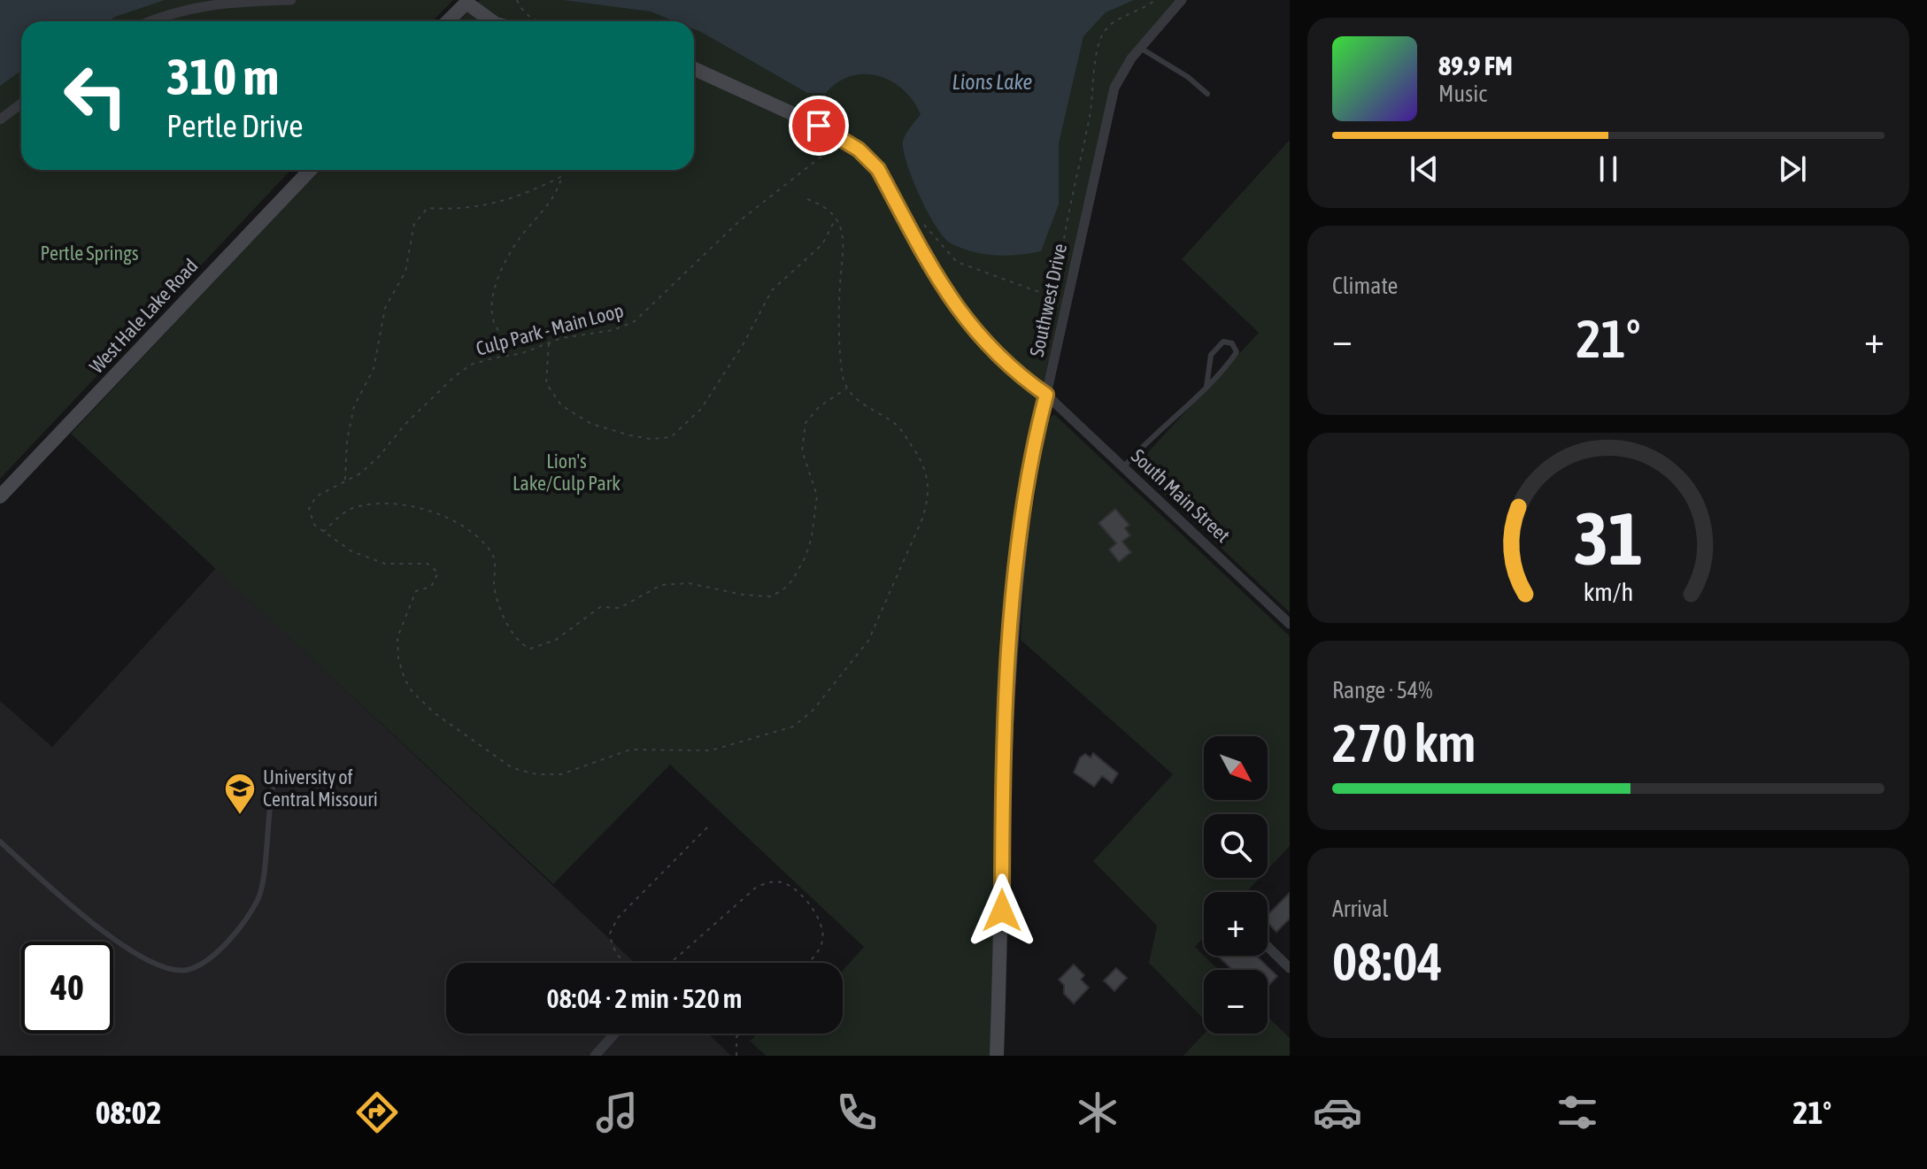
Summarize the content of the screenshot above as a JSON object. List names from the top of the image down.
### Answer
{
  "streets": {
    "street": ["Southwest Drive", "West Hale Lake Road", "South Main Street"],
    "path": ["Culp Park - Main Loop"]
  },
  "crossings": [
    ["Southwest Drive", "South Main Street"]
  ],
  "water": ["Lions Lake"],
  "parks": ["Pertle Springs", "Lion's Lake/Culp Park"],
  "places": {
    "school or university": ["University of Central Missouri"]
  },
  "north": "bottom right",
  "page": {
    "turn": ["310 m", "Pertle Drive"],
    "song": ["89.9 FM", "Music"],
    "tile": [
      "Climate",
      ["Range · 54%", "270 km"],
      ["Arrival", "08:04"]
    ],
    "heat": ["−", "21°", "+"],
    "map_buttons": ["+", "−"],
    "limit": "40",
    "trip": "08:04 · 2 min · 520 m",
    "tabs": ["08:02", "21°"],
    "gauge": ["31", "km/h"]
  }
}
